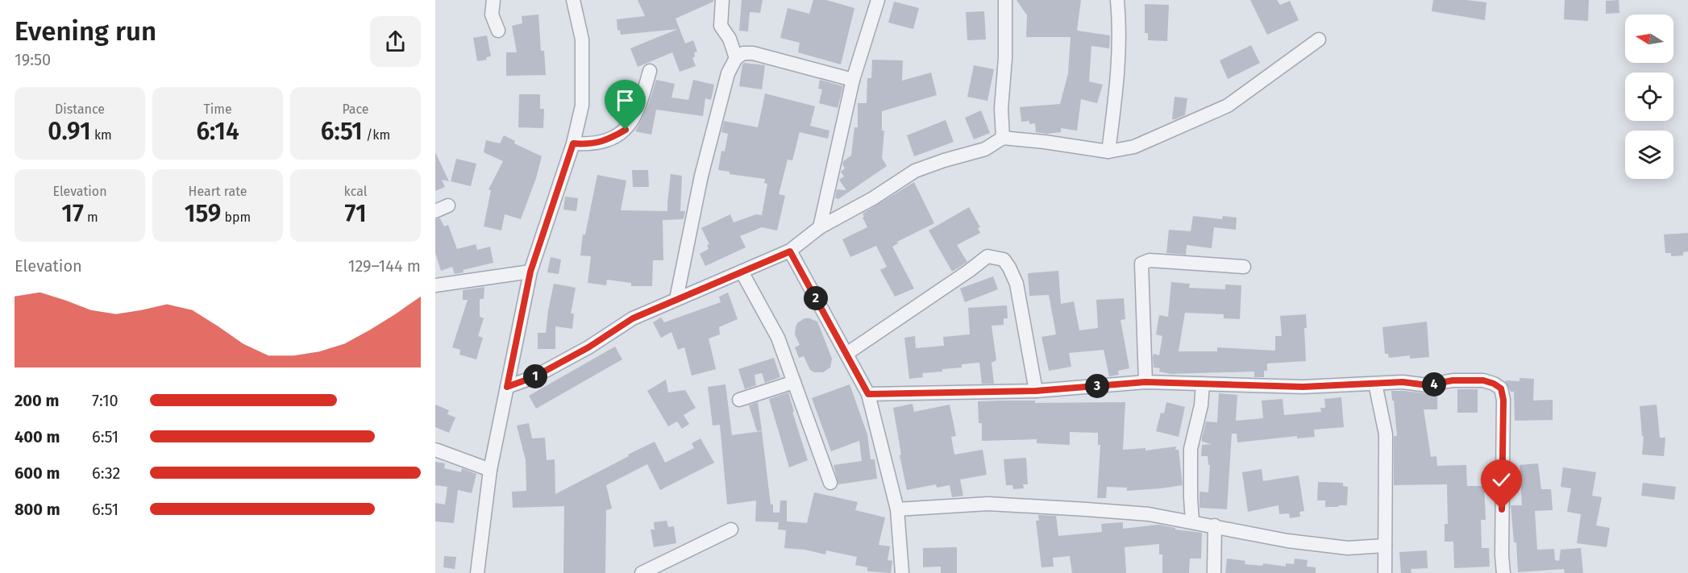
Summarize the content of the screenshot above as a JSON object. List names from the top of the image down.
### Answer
{
  "north": "left",
  "page": {
    "heading": ["Evening run", "19:50"],
    "stats": [
      ["Distance", "0.91 km"],
      ["Time", "6:14"],
      ["Pace", "6:51 /km"],
      ["Elevation", "17 m"],
      ["Heart rate", "159 bpm"],
      ["kcal", "71"]
    ],
    "chart": ["Elevation", "129–144 m"],
    "pins": [
      "2",
      "1",
      "4",
      "3"
    ],
    "list": [
      {
        "name": "200 m",
        "note": "7:10"
      },
      {
        "name": "400 m",
        "note": "6:51"
      },
      {
        "name": "600 m",
        "note": "6:32"
      },
      {
        "name": "800 m",
        "note": "6:51"
      }
    ]
  }
}
